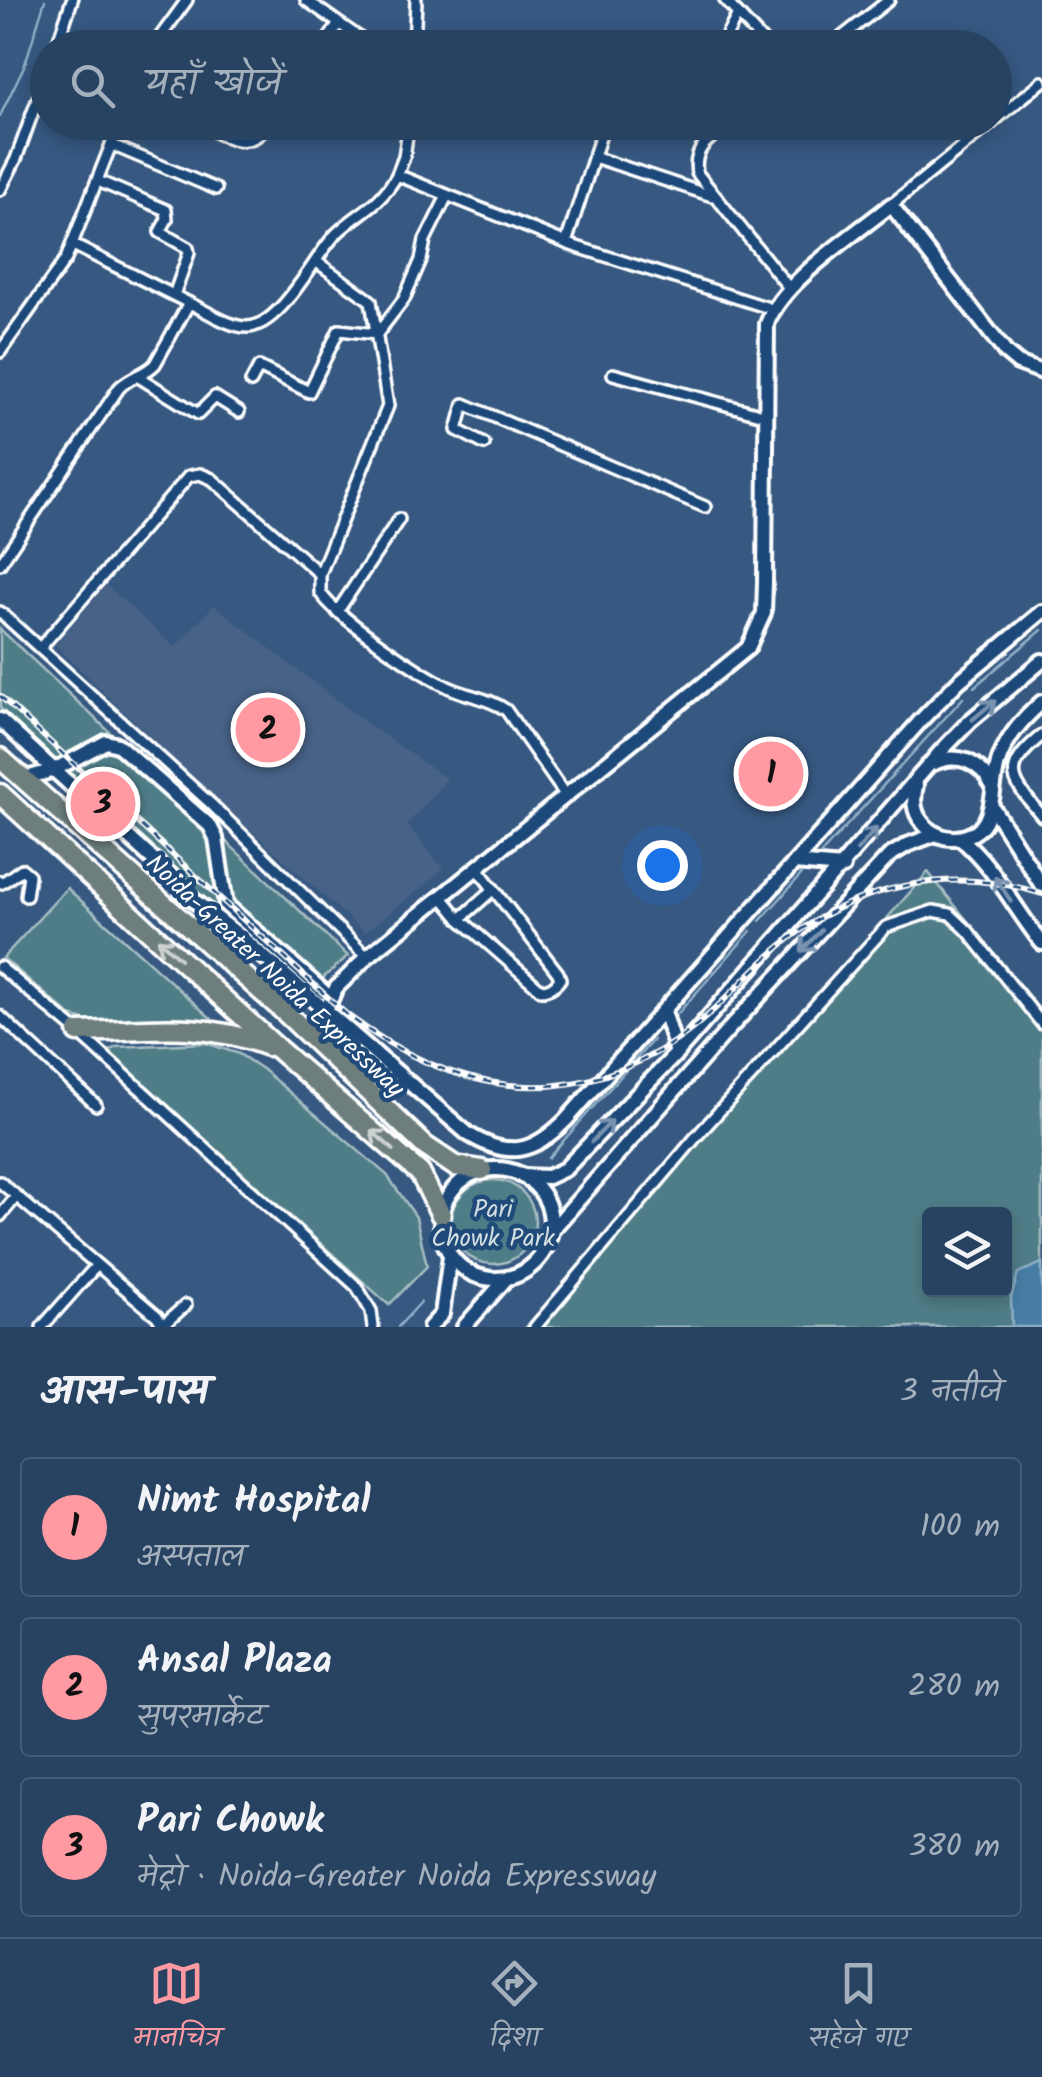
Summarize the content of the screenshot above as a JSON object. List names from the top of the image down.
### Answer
{
  "streets": {
    "highway": ["Noida-Greater Noida Expressway"]
  },
  "parks": ["Pari Chowk Park"],
  "page": {
    "search": "यहाँ खोजें",
    "pins": ["2", "1", "3"],
    "heading": ["आस-पास", "3 नतीजे"],
    "list": [
      {
        "mark": "1",
        "name": "Nimt Hospital",
        "note": "अस्पताल",
        "value": "100 m"
      },
      {
        "mark": "2",
        "name": "Ansal Plaza",
        "note": "सुपरमार्केट",
        "value": "280 m"
      },
      {
        "mark": "3",
        "name": "Pari Chowk",
        "note": "मेट्रो · Noida-Greater Noida Expressway",
        "value": "380 m"
      }
    ],
    "nav": ["मानचित्र", "दिशा", "सहेजे गए"]
  }
}
